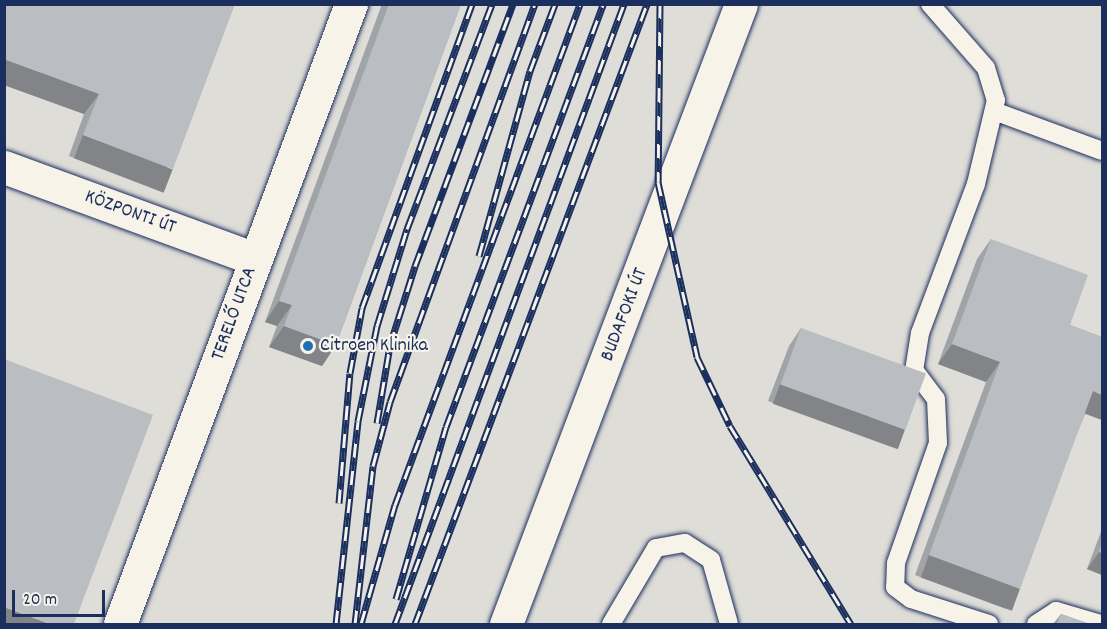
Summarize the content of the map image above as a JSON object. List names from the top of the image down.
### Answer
{
  "streets": {
    "street": ["KÖZPONTI ÚT", "TERELŐ UTCA", "BUDAFOKI ÚT"]
  },
  "crossings": [
    ["KÖZPONTI ÚT", "TERELŐ UTCA"]
  ],
  "places": ["Citroen Klinika"],
  "scale_bar": "20 m"
}
